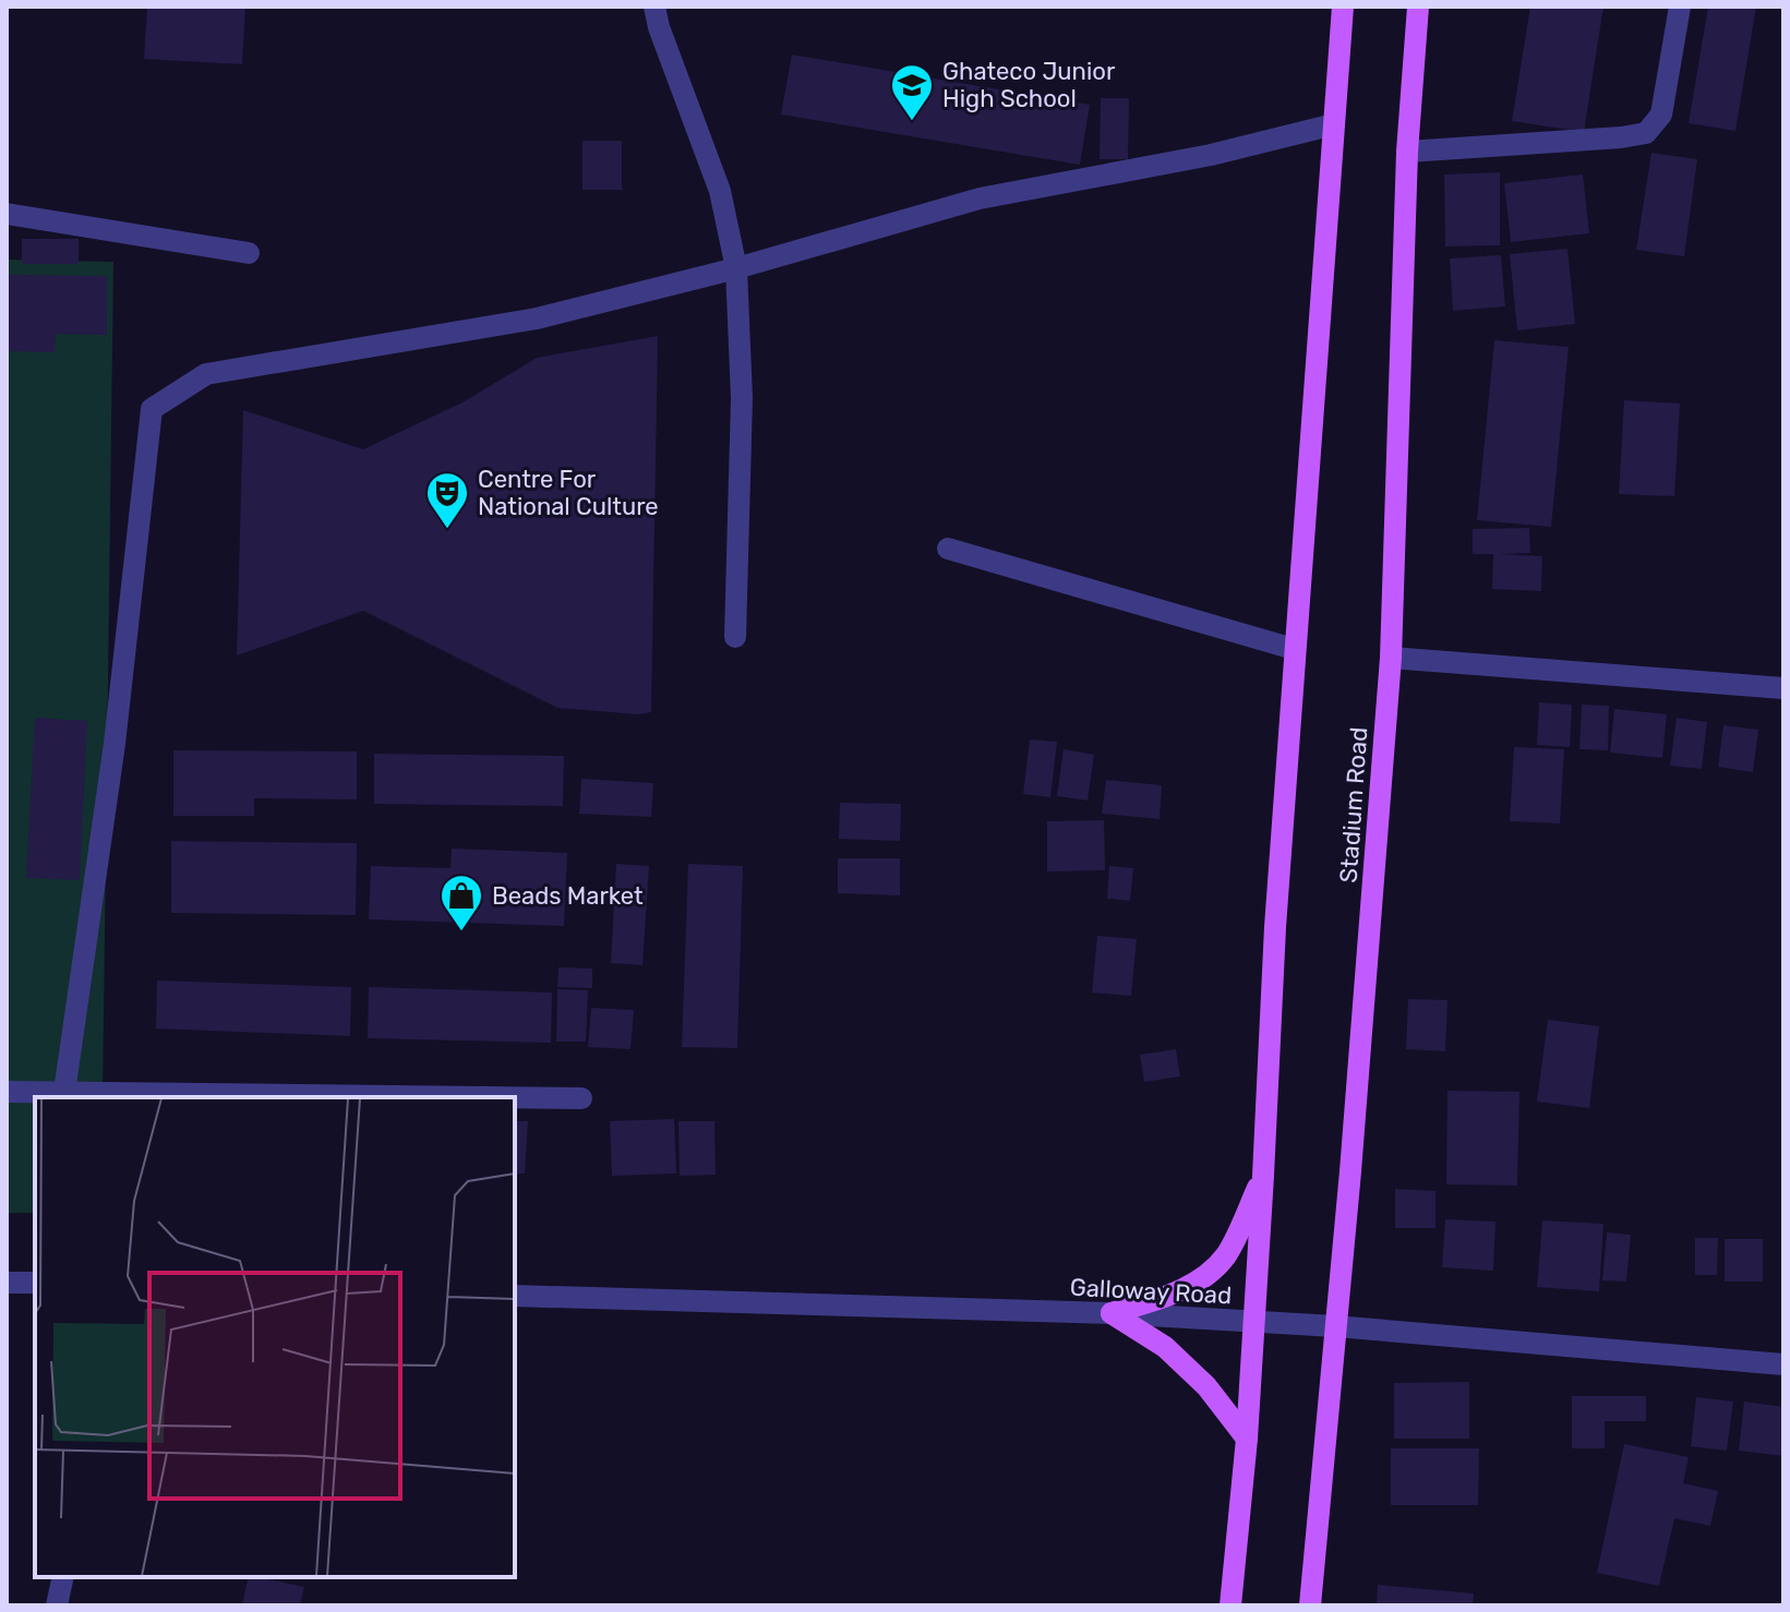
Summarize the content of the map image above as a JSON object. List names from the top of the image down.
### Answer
{
  "streets": {
    "main road": ["Stadium Road"],
    "street": ["Galloway Road"]
  },
  "crossings": [
    ["Stadium Road", "Galloway Road"]
  ],
  "places": {
    "school or university": ["Ghateco Junior High School"],
    "theatre": ["Centre For National Culture"],
    "shop": ["Beads Market"]
  }
}
